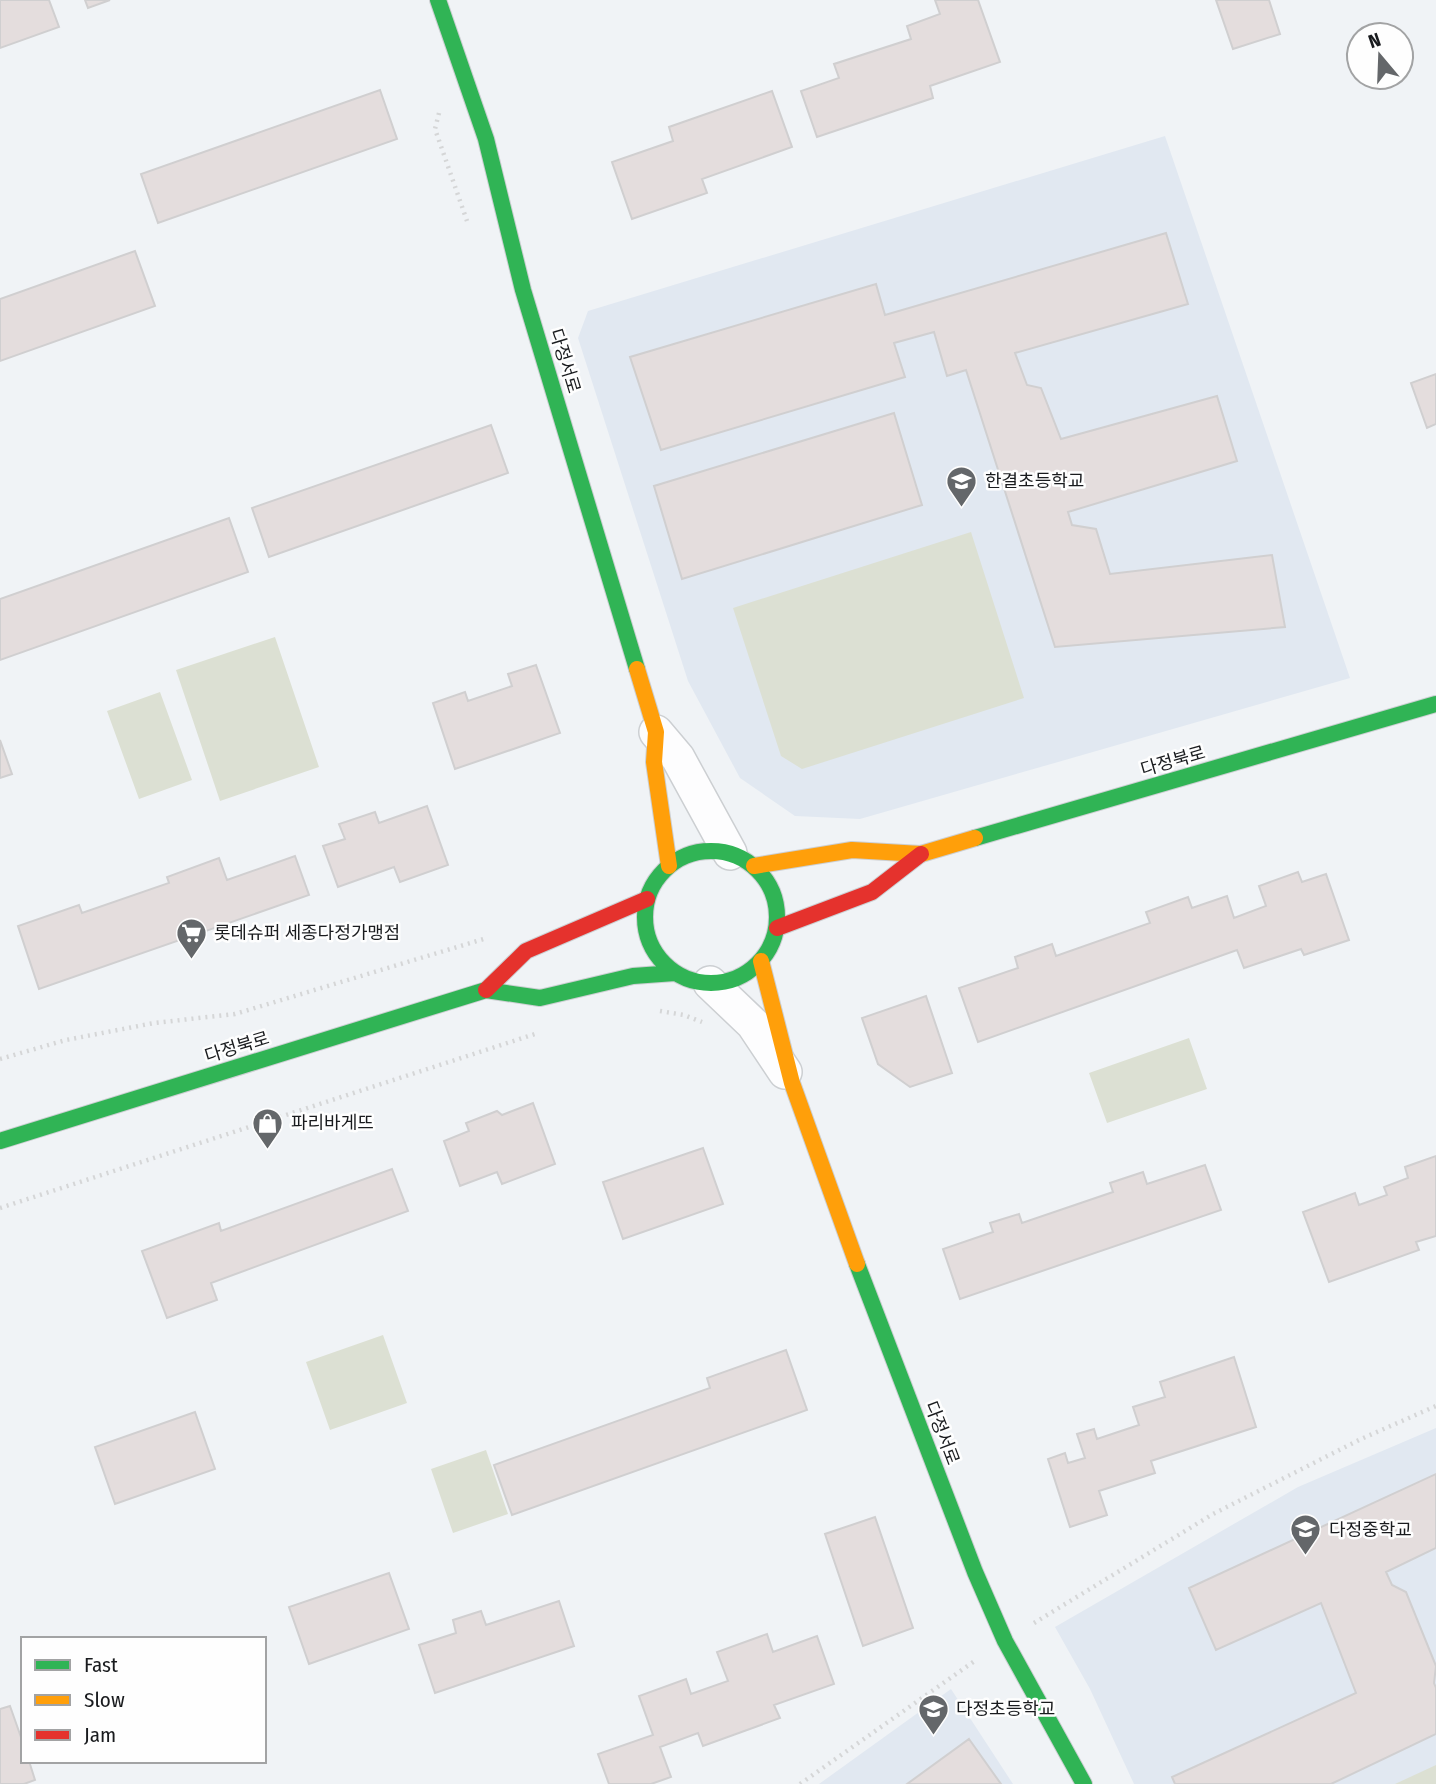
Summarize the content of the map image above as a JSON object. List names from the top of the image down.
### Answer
{
  "streets": {
    "street": ["다정서로", "다정북로"]
  },
  "places": {
    "school or university": ["한결초등학교", "다정중학교", "다정초등학교"],
    "supermarket": ["롯데슈퍼 세종다정가맹점"],
    "shop": ["파리바게뜨"]
  },
  "legend": ["Fast", "Slow", "Jam"],
  "north": "top"
}
